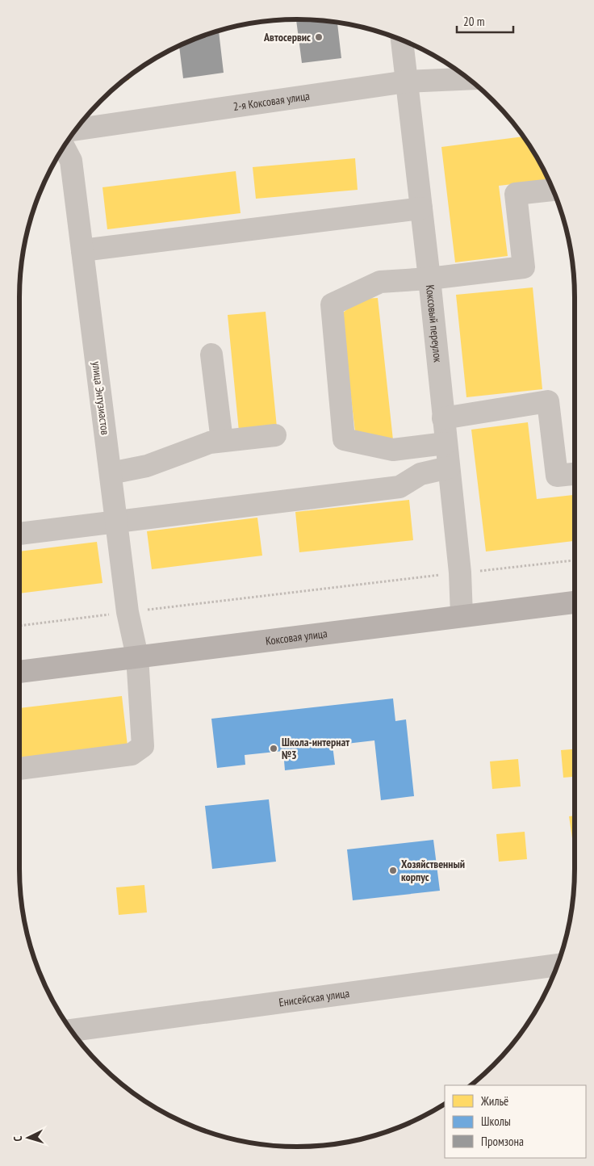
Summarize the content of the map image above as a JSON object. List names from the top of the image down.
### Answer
{
  "streets": {
    "main road": ["Коксовая улица"],
    "street": [
      "2-я Коксовая улица",
      "Коксовый переулок",
      "улица Энтузиастов",
      "Енисейская улица"
    ]
  },
  "crossings": [
    ["2-я Коксовая улица", "Коксовый переулок"],
    ["Коксовый переулок", "Коксовая улица"],
    ["улица Энтузиастов", "Коксовая улица"]
  ],
  "places": ["Автосервис", "Школа-интернат №3", "Хозяйственный корпус"],
  "legend": ["Жильё", "Школы", "Промзона"],
  "scale_bar": "20 m",
  "north": "left"
}
